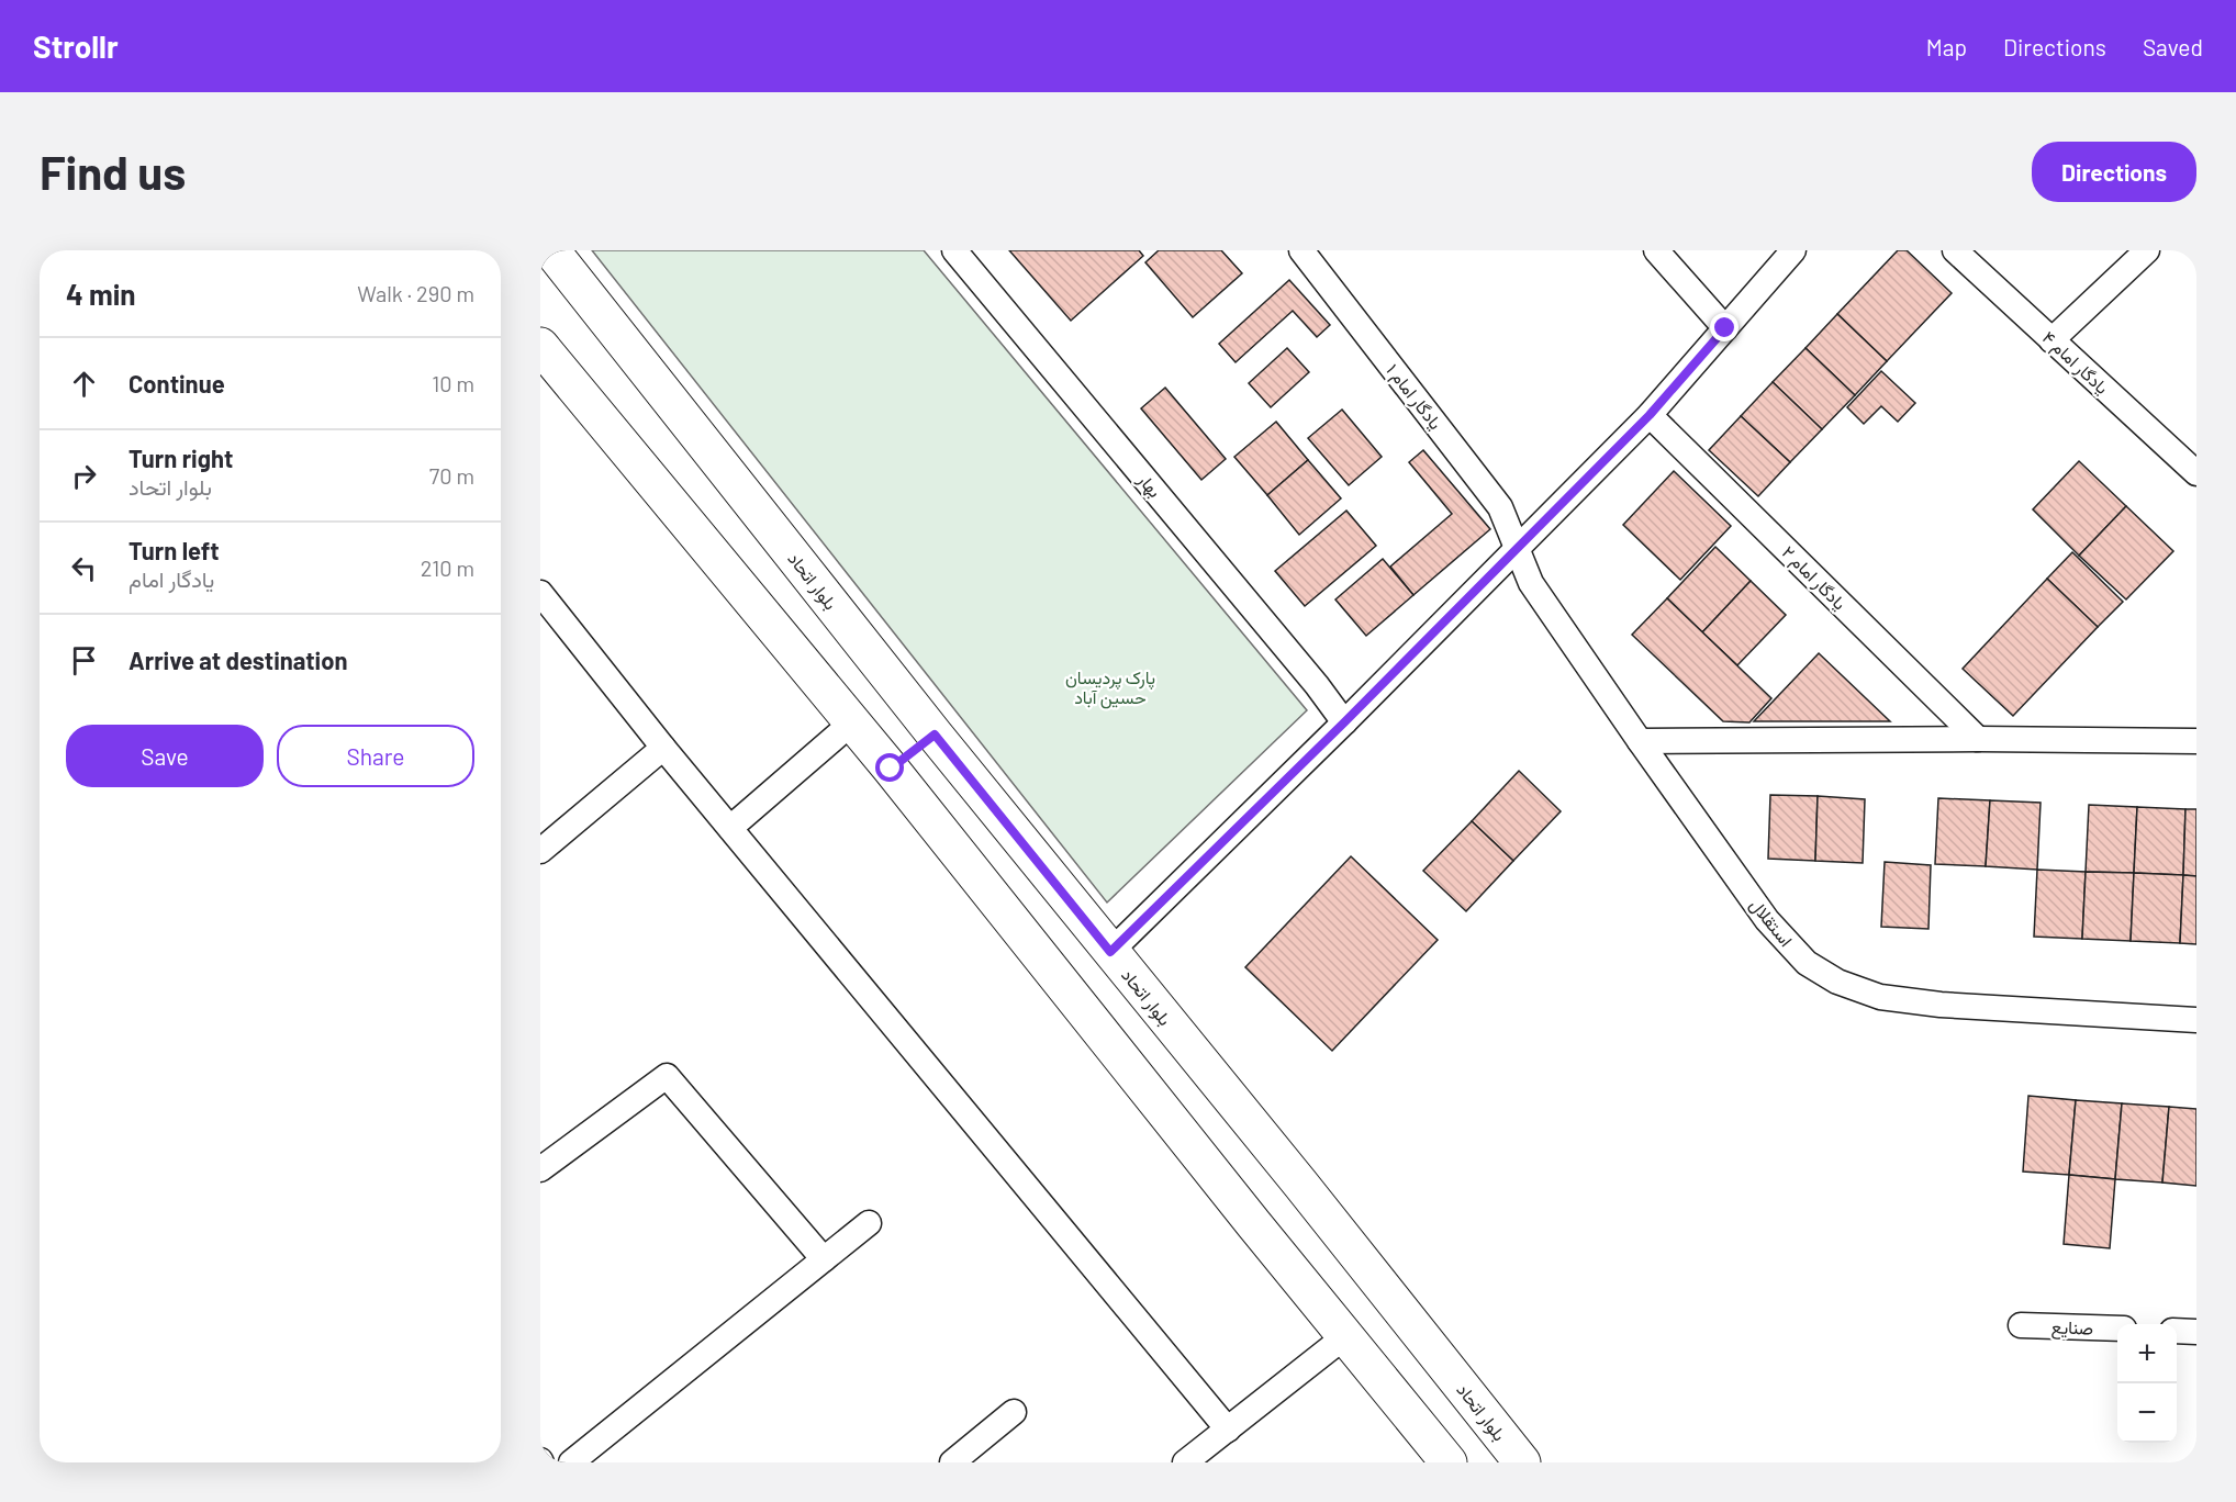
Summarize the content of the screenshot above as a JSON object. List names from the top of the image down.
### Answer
{
  "streets": {
    "street": [
      "یادگار امام ۴",
      "یادگار امام ۱",
      "بهار",
      "یادگار امام ۲",
      "بلوار اتحاد",
      "استقلال",
      "صنایع"
    ]
  },
  "crossings": [
    ["یادگار امام ۱", "استقلال"]
  ],
  "parks": ["پارک پردیسان حسین آباد"],
  "page": {
    "header": "Strollr",
    "nav": ["Map", "Directions", "Saved"],
    "buttons": [
      "Directions",
      ["Save", "Share"]
    ],
    "title": "Find us",
    "heading": ["4 min", "Walk · 290 m"],
    "list": [
      ["Continue", "10 m"],
      ["Turn right", "بلوار اتحاد", "70 m"],
      ["Turn left", "یادگار امام", "210 m"],
      "Arrive at destination"
    ],
    "map_buttons": ["+", "−"]
  }
}
